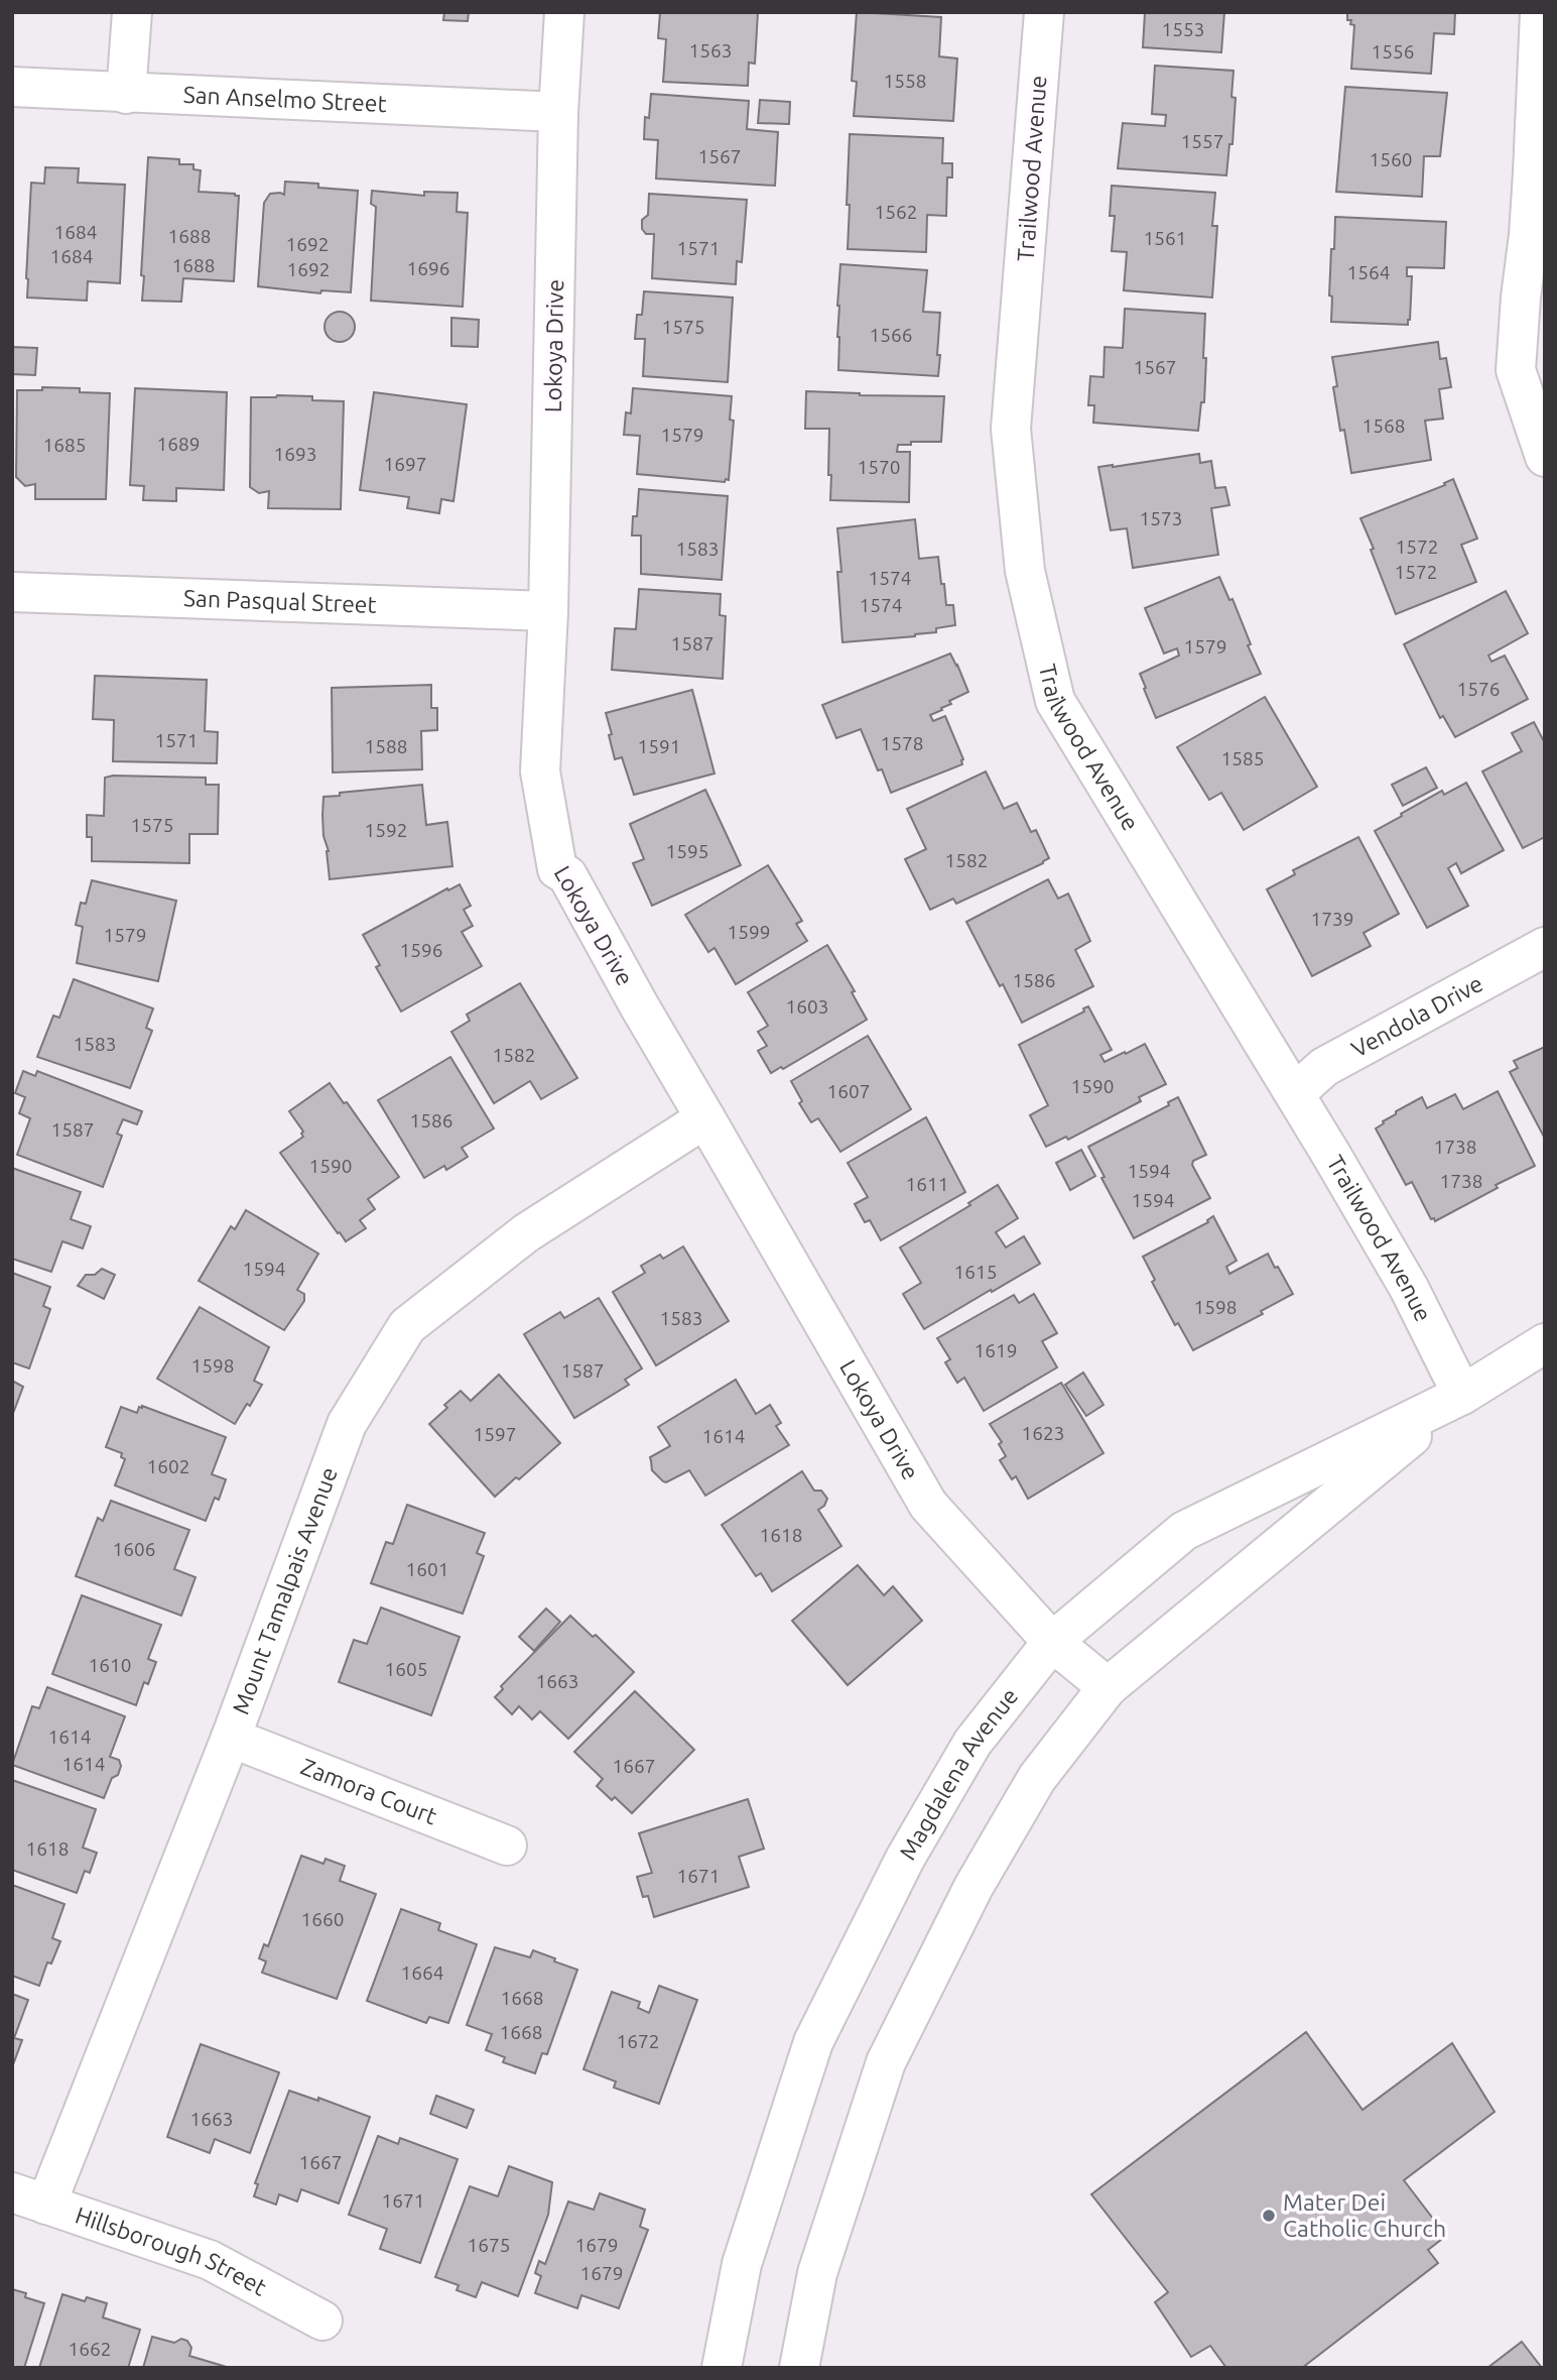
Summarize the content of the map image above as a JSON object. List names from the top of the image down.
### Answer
{
  "streets": {
    "street": [
      "San Anselmo Street",
      "Trailwood Avenue",
      "Lokoya Drive",
      "San Pasqual Street",
      "Vendola Drive",
      "Mount Tamalpais Avenue",
      "Magdalena Avenue",
      "Zamora Court",
      "Hillsborough Street"
    ]
  },
  "crossings": [
    ["San Anselmo Street", "Lokoya Drive"],
    ["Trailwood Avenue", "Vendola Drive"],
    ["Trailwood Avenue", "Magdalena Avenue"],
    ["Lokoya Drive", "San Pasqual Street"],
    ["Lokoya Drive", "Mount Tamalpais Avenue"],
    ["Lokoya Drive", "Magdalena Avenue"],
    ["Mount Tamalpais Avenue", "Zamora Court"],
    ["Mount Tamalpais Avenue", "Hillsborough Street"]
  ],
  "places": ["Mater Dei Catholic Church"],
  "house_numbers": [
    "1553",
    "1563",
    "1556",
    "1558",
    "1557",
    "1567",
    "1560",
    "1562",
    "1684",
    "1688",
    "1561",
    "1692",
    "1571",
    "1684",
    "1688",
    "1696",
    "1692",
    "1564",
    "1575",
    "1566",
    "1567",
    "1568",
    "1579",
    "1689",
    "1685",
    "1693",
    "1697",
    "1570",
    "1573",
    "1572",
    "1583",
    "1572",
    "1574",
    "1574",
    "1587",
    "1579",
    "1576",
    "1571",
    "1578",
    "1588",
    "1591",
    "1585",
    "1575",
    "1592",
    "1595",
    "1582",
    "1739",
    "1599",
    "1579",
    "1596",
    "1586",
    "1603",
    "1583",
    "1582",
    "1590",
    "1607",
    "1586",
    "1587",
    "1738",
    "1590",
    "1594",
    "1738",
    "1611",
    "1594",
    "1594",
    "1615",
    "1598",
    "1583",
    "1619",
    "1598",
    "1587",
    "1623",
    "1597",
    "1614",
    "1602",
    "1618",
    "1606",
    "1601",
    "1610",
    "1605",
    "1663",
    "1614",
    "1614",
    "1667",
    "1618",
    "1671",
    "1660",
    "1664",
    "1668",
    "1668",
    "1672",
    "1663",
    "1667",
    "1671",
    "1675",
    "1679",
    "1679",
    "1662"
  ]
}
